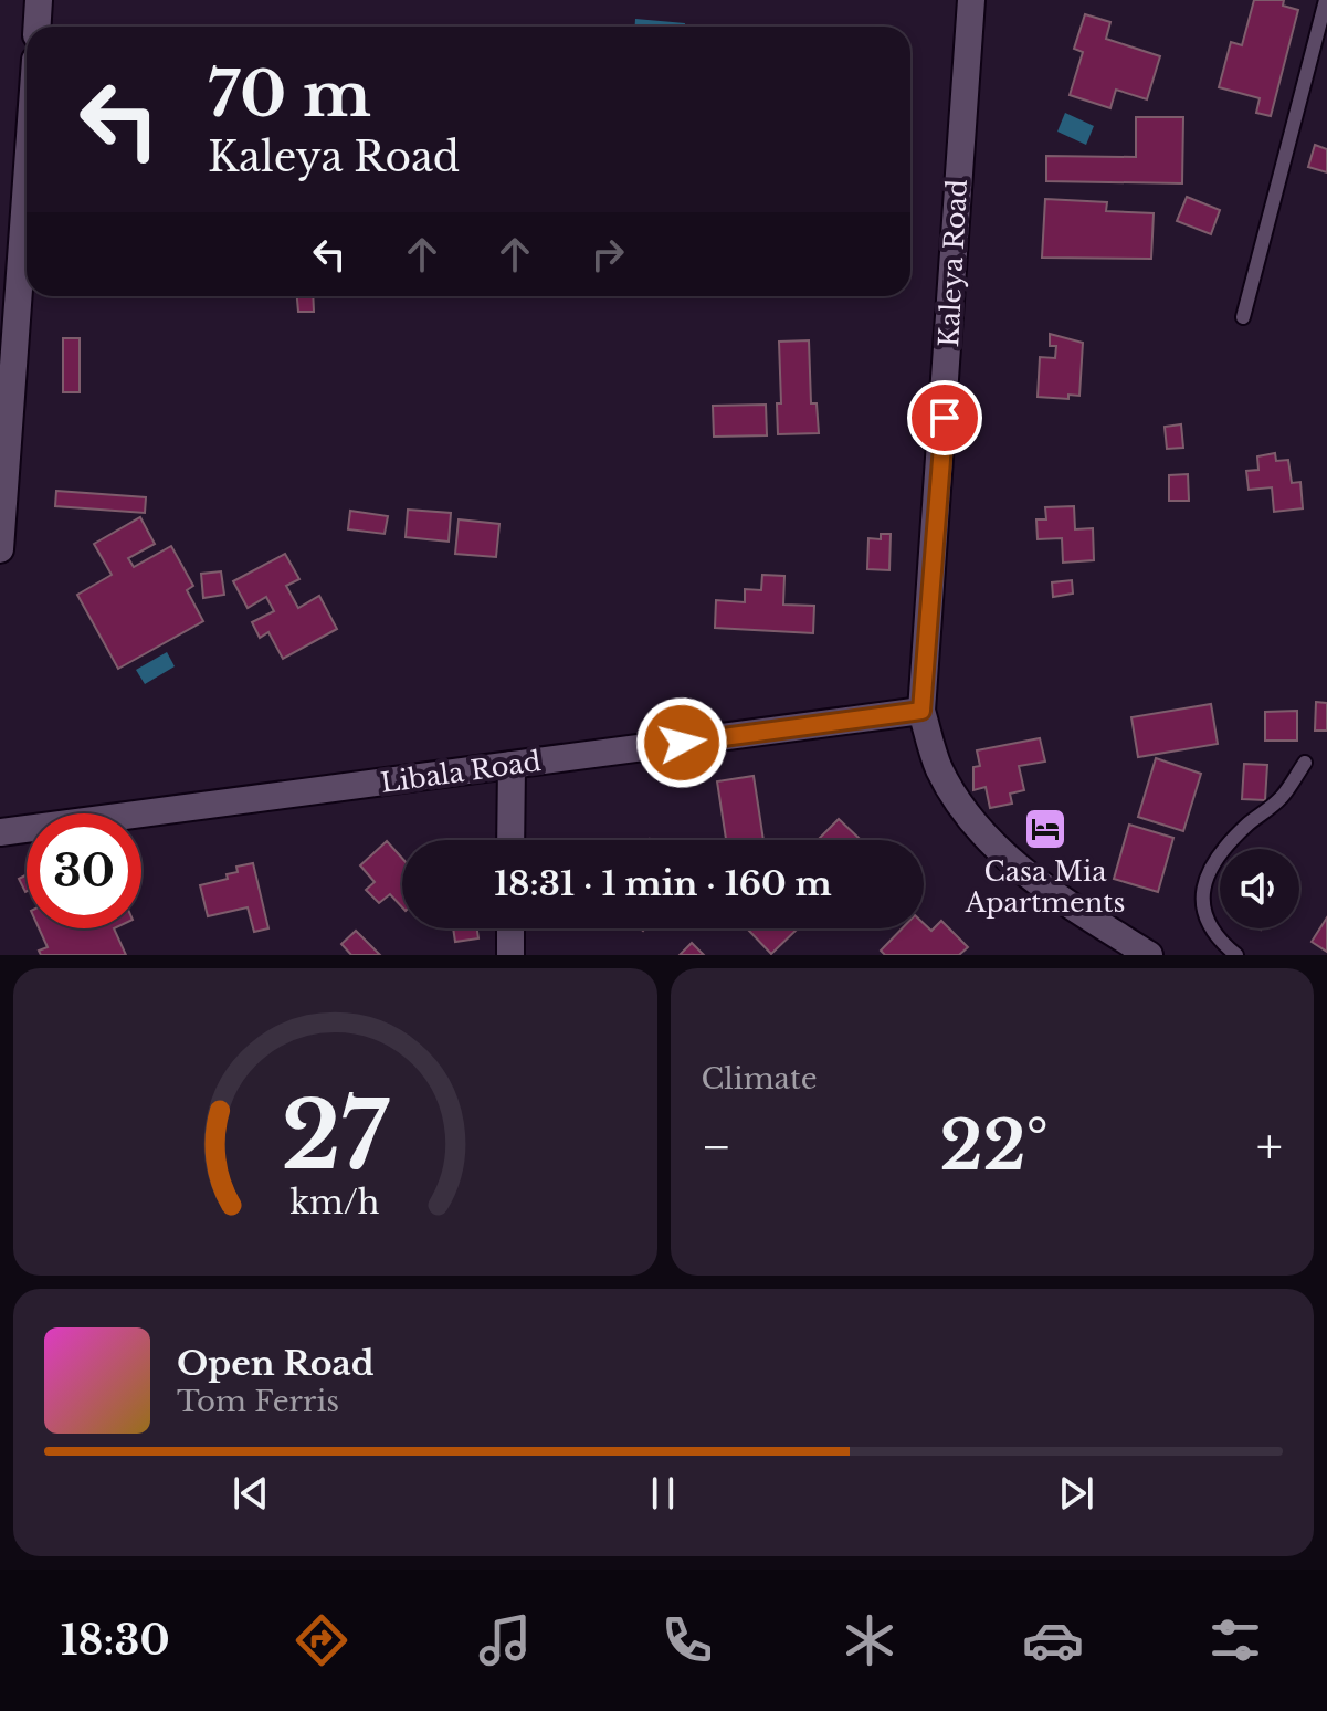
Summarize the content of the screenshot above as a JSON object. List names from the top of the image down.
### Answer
{
  "streets": {
    "street": ["Kaleya Road", "Libala Road"]
  },
  "crossings": [
    ["Kaleya Road", "Libala Road"]
  ],
  "places": {
    "hotel": ["Casa Mia Apartments"]
  },
  "page": {
    "turn": ["70 m", "Kaleya Road"],
    "limit": "30",
    "trip": "18:31 · 1 min · 160 m",
    "tile": "Climate",
    "heat": ["−", "22°", "+"],
    "song": ["Open Road", "Tom Ferris"],
    "tabs": "18:30",
    "gauge": ["27", "km/h"]
  }
}
